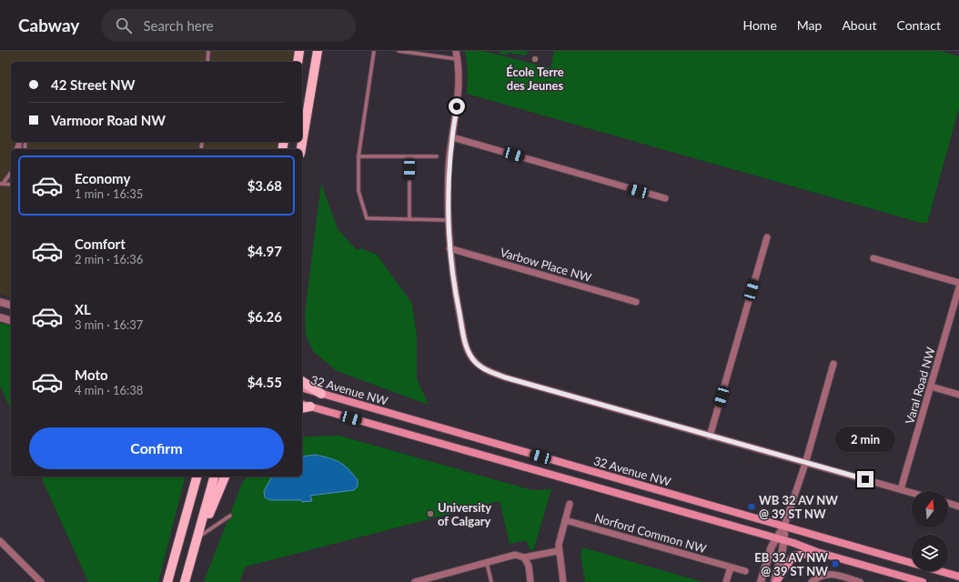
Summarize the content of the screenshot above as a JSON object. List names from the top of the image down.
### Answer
{
  "streets": {
    "main road": ["32 Avenue NW"],
    "street": ["Varbow Place NW", "Varal Road NW", "Norford Common NW"]
  },
  "places": {
    "other": ["École Terre des Jeunes", "University of Calgary"],
    "transit": ["WB 32 AV NW @ 39 ST NW", "EB 32 AV NW @ 39 ST NW"]
  },
  "north": "top",
  "page": {
    "header": "Cabway",
    "search": "Search here",
    "nav": [
      "Home",
      "Map",
      "About",
      "Contact"
    ],
    "banner": ["42 Street NW", "Varmoor Road NW"],
    "list": [
      {
        "name": "Economy",
        "note": "1 min · 16:35",
        "value": "$3.68"
      },
      {
        "name": "Comfort",
        "note": "2 min · 16:36",
        "value": "$4.97"
      },
      {
        "name": "XL",
        "note": "3 min · 16:37",
        "value": "$6.26"
      },
      {
        "name": "Moto",
        "note": "4 min · 16:38",
        "value": "$4.55"
      }
    ],
    "buttons": "Confirm",
    "bubble": "2 min"
  }
}
